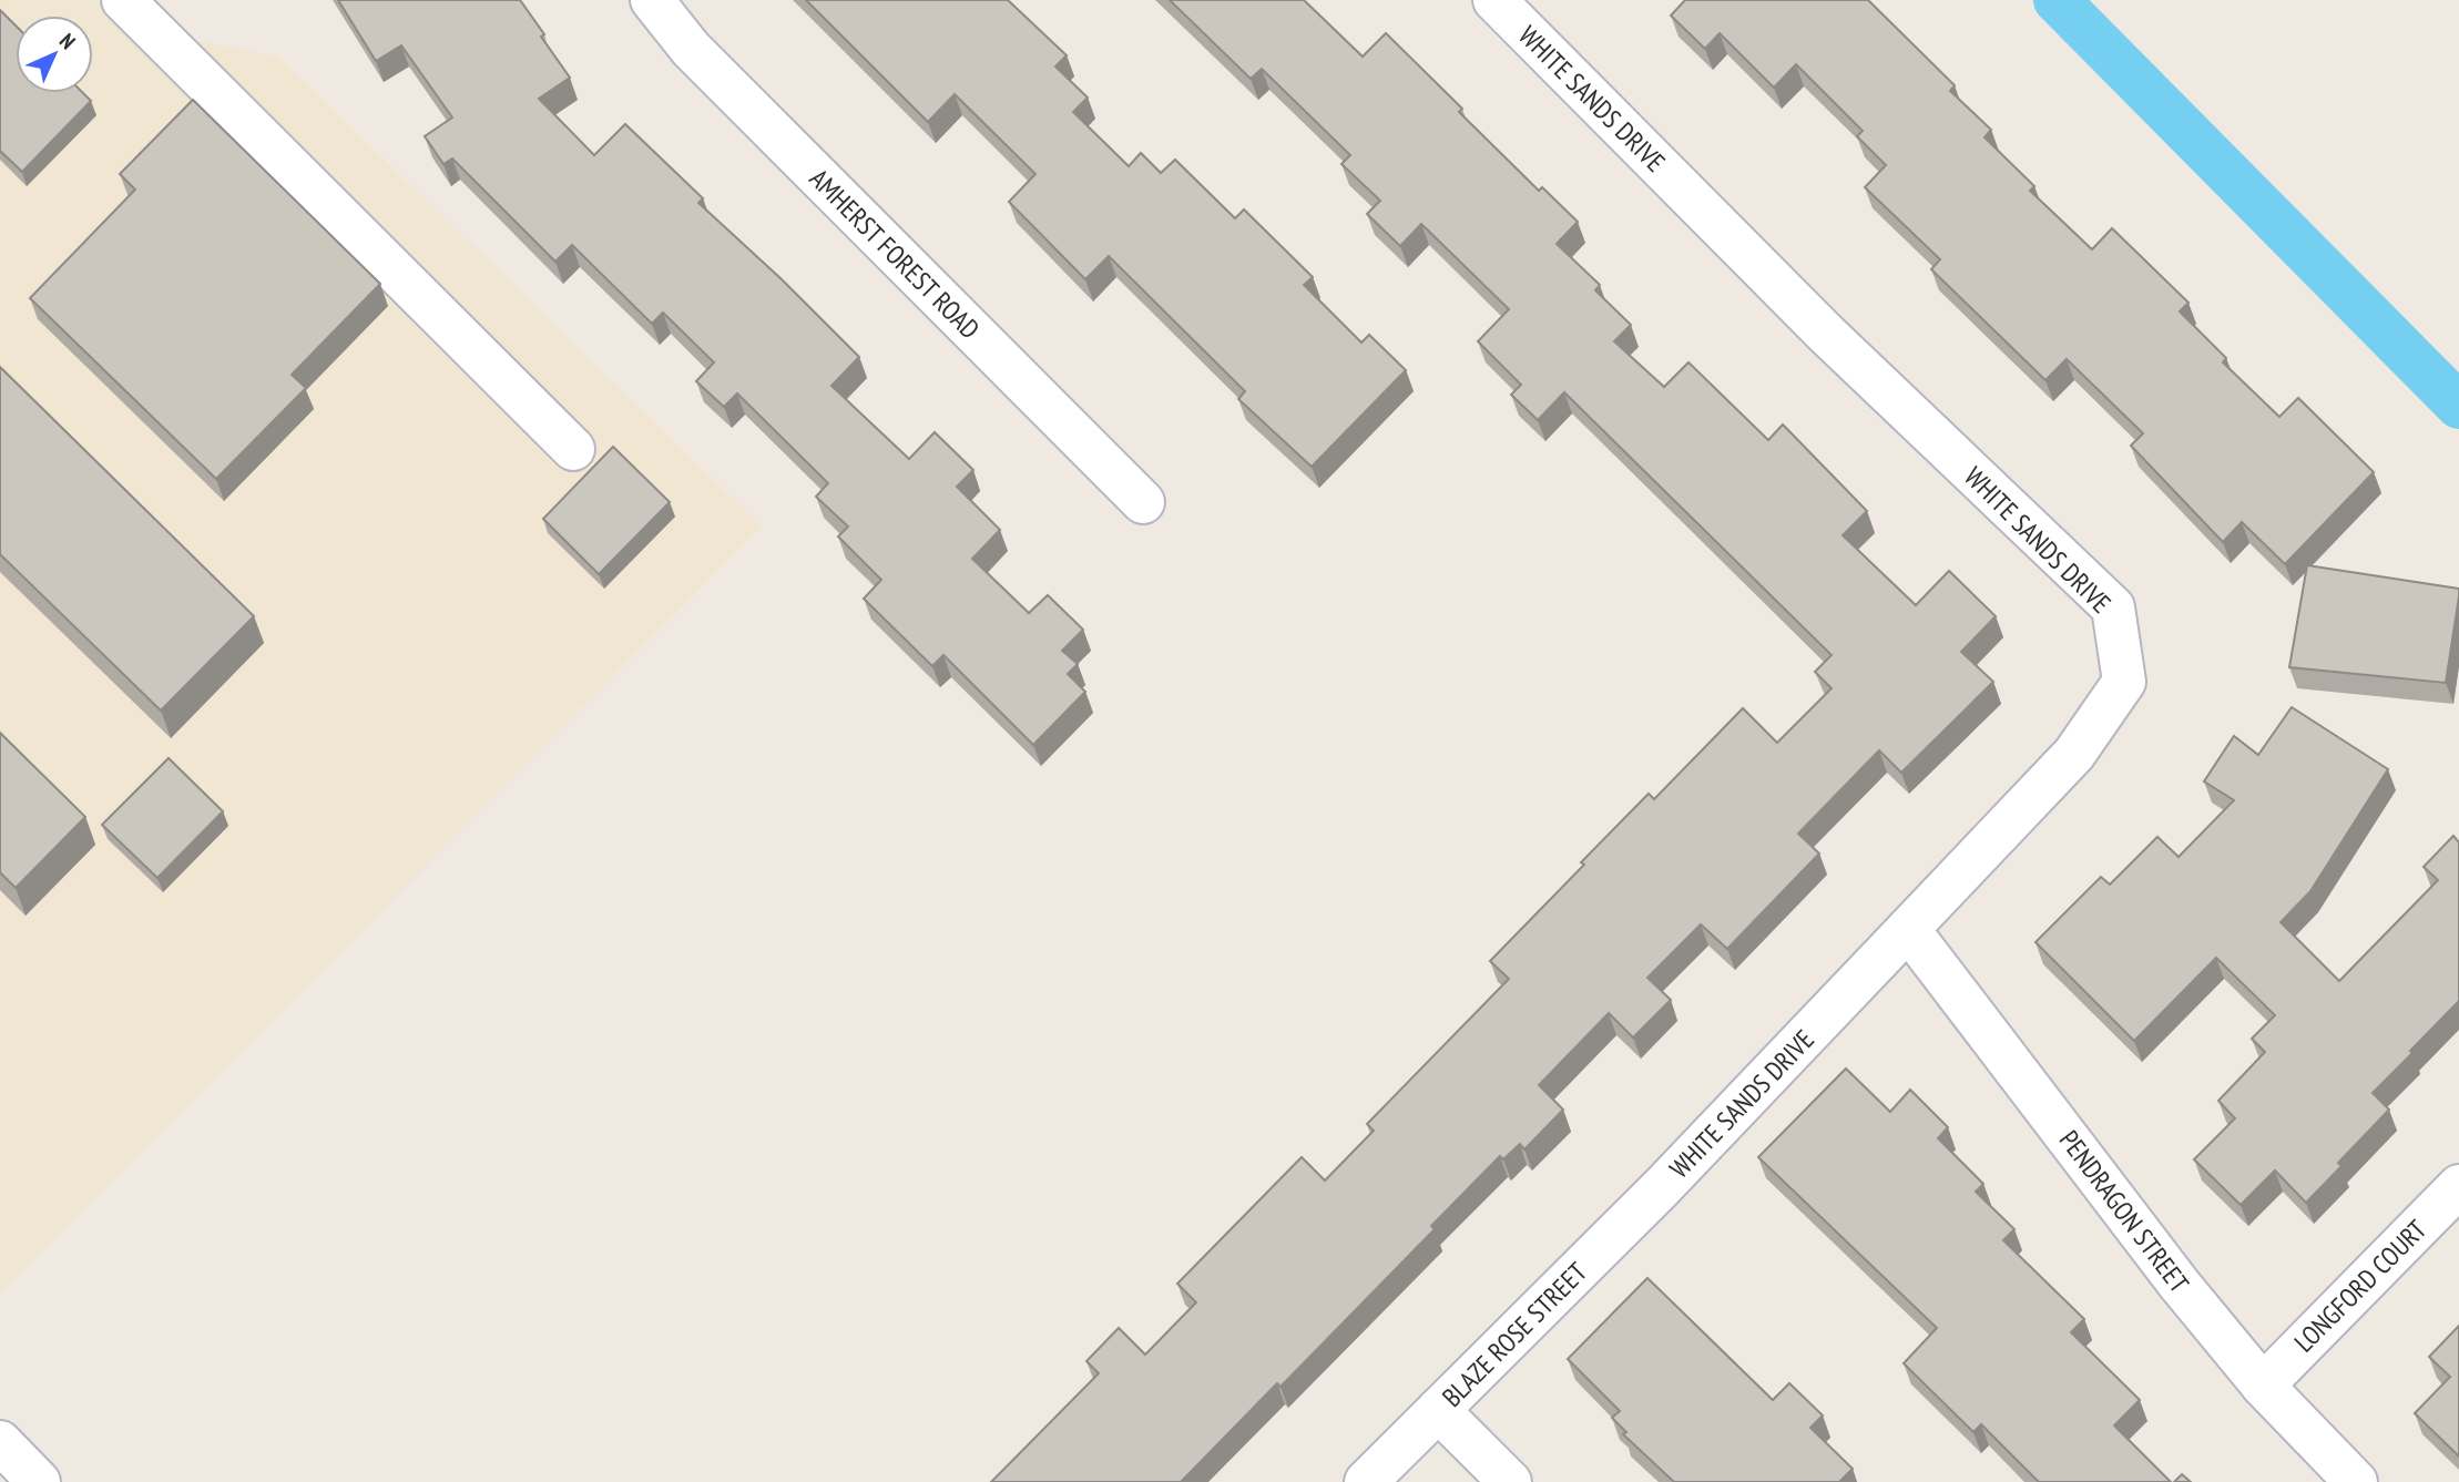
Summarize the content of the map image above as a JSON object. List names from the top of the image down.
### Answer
{
  "streets": {
    "street": [
      "WHITE SANDS DRIVE",
      "AMHERST FOREST ROAD",
      "PENDRAGON STREET",
      "LONGFORD COURT",
      "BLAZE ROSE STREET"
    ]
  },
  "crossings": [
    ["WHITE SANDS DRIVE", "PENDRAGON STREET"],
    ["WHITE SANDS DRIVE", "BLAZE ROSE STREET"],
    ["PENDRAGON STREET", "LONGFORD COURT"]
  ],
  "north": "top right"
}
